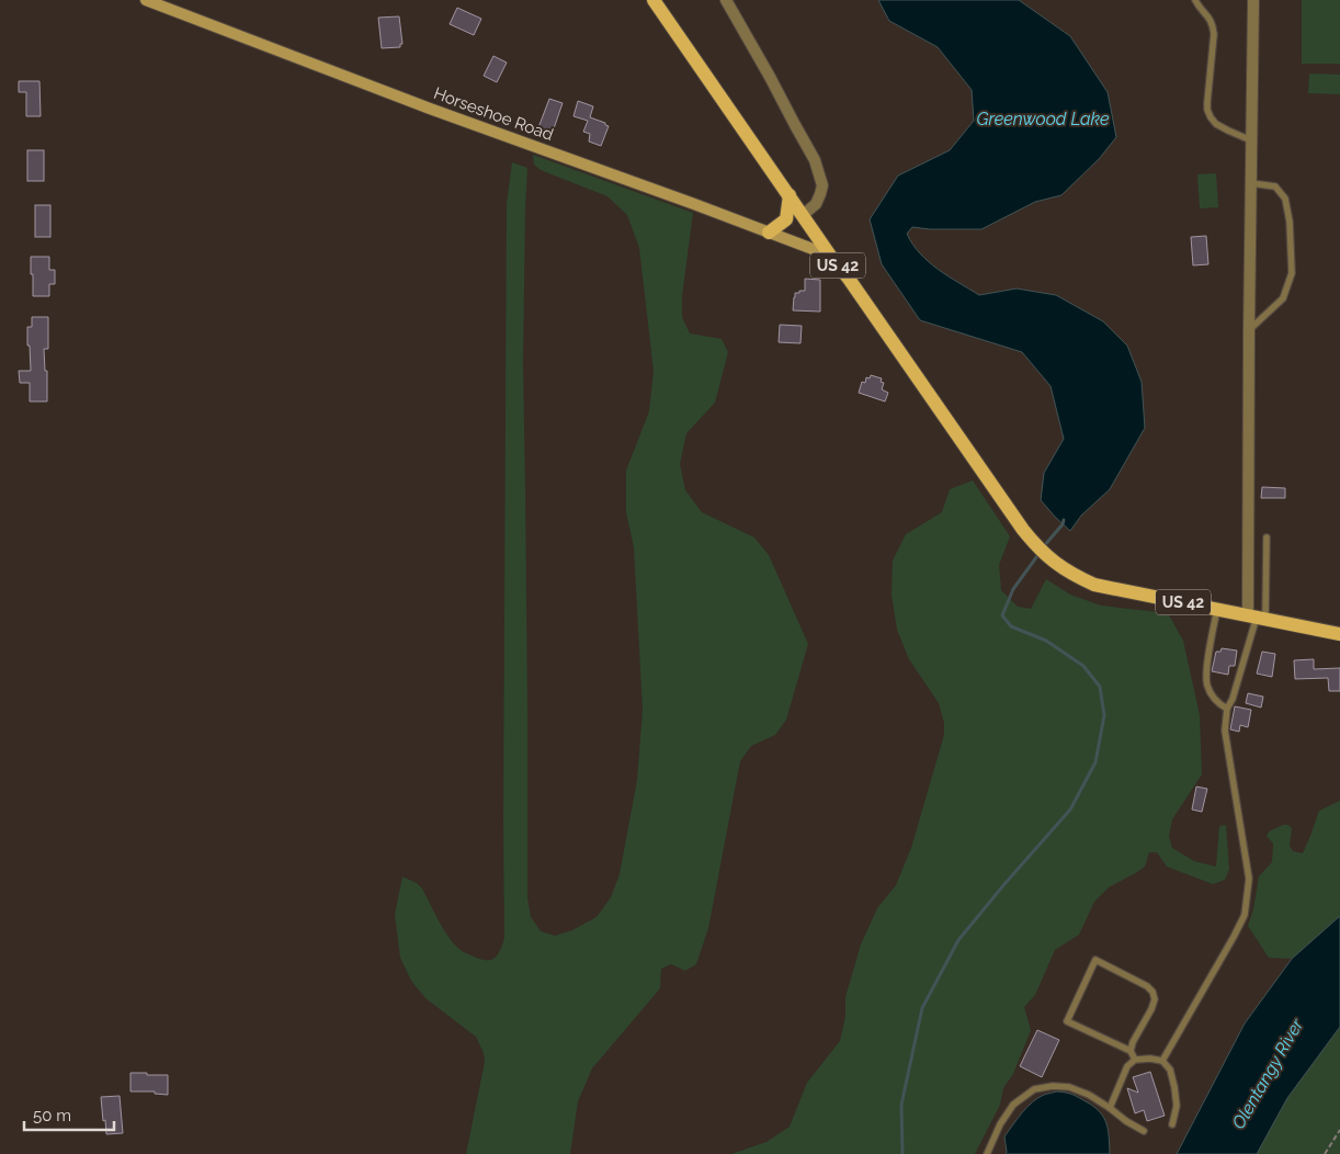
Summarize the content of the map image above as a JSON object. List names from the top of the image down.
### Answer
{
  "streets": {
    "main road": ["US 42"],
    "street": ["Horseshoe Road"]
  },
  "crossings": [
    ["Horseshoe Road", "US 42"]
  ],
  "water": ["Greenwood Lake", "Olentangy River"],
  "scale_bar": "50 m"
}
